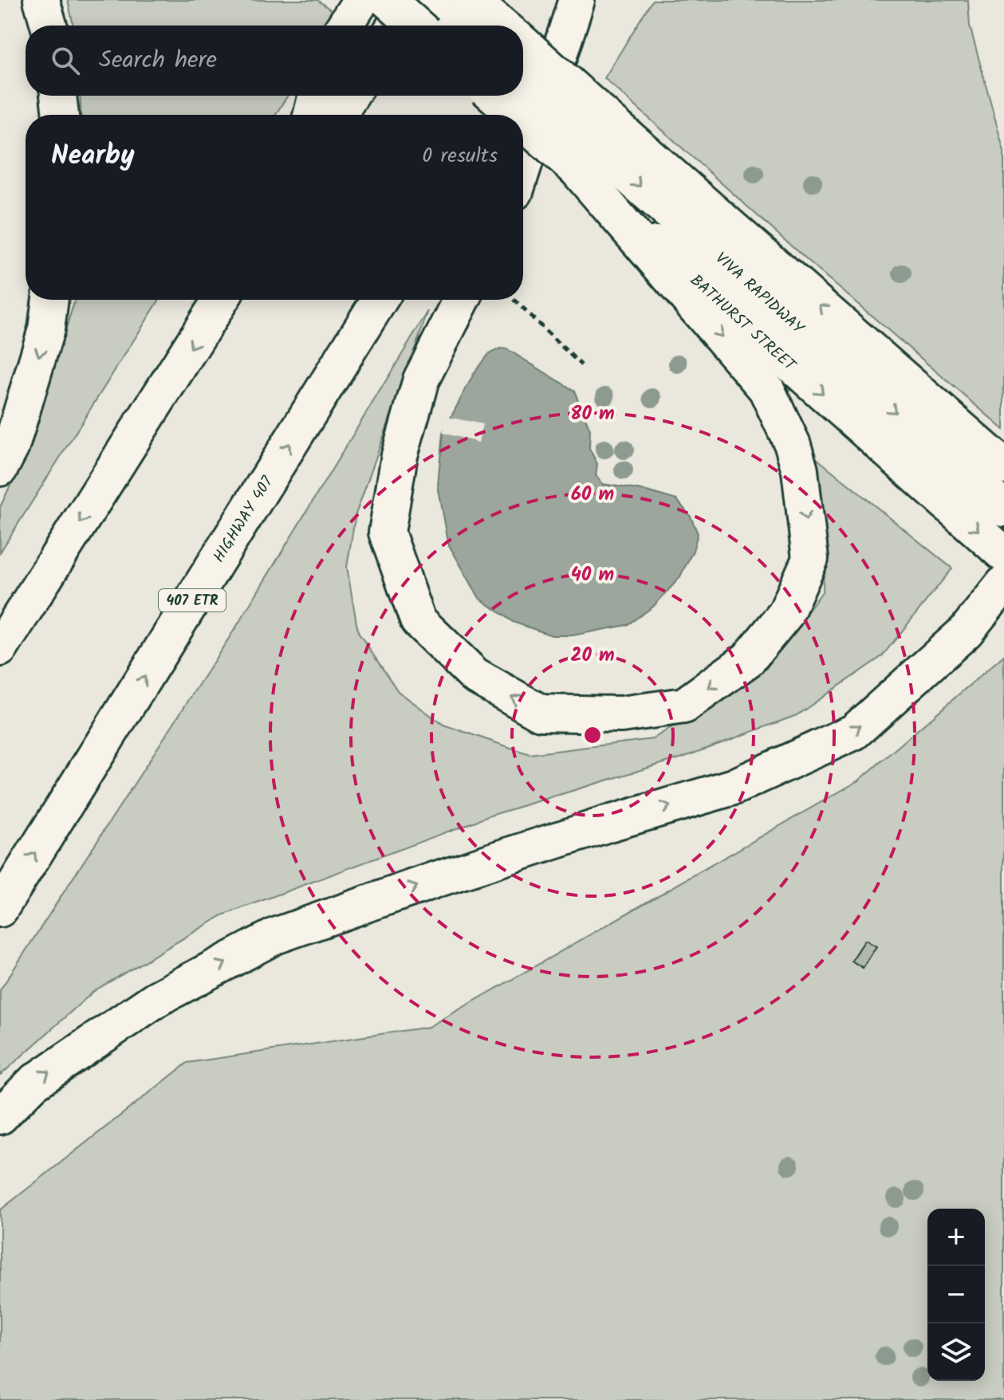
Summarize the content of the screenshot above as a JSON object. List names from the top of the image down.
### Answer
{
  "streets": {
    "main road": [
      "VIVA RAPIDWAY",
      "BATHURST STREET",
      "HIGHWAY 407",
      "407 ETR"
    ]
  },
  "crossings": [
    ["VIVA RAPIDWAY", "BATHURST STREET"]
  ],
  "one_way": ["VIVA RAPIDWAY"],
  "page": {
    "search": "Search here",
    "heading": ["Nearby", "0 results"],
    "map_buttons": ["+", "−"]
  },
  "rings": [
    "80 m",
    "60 m",
    "40 m",
    "20 m"
  ]
}
